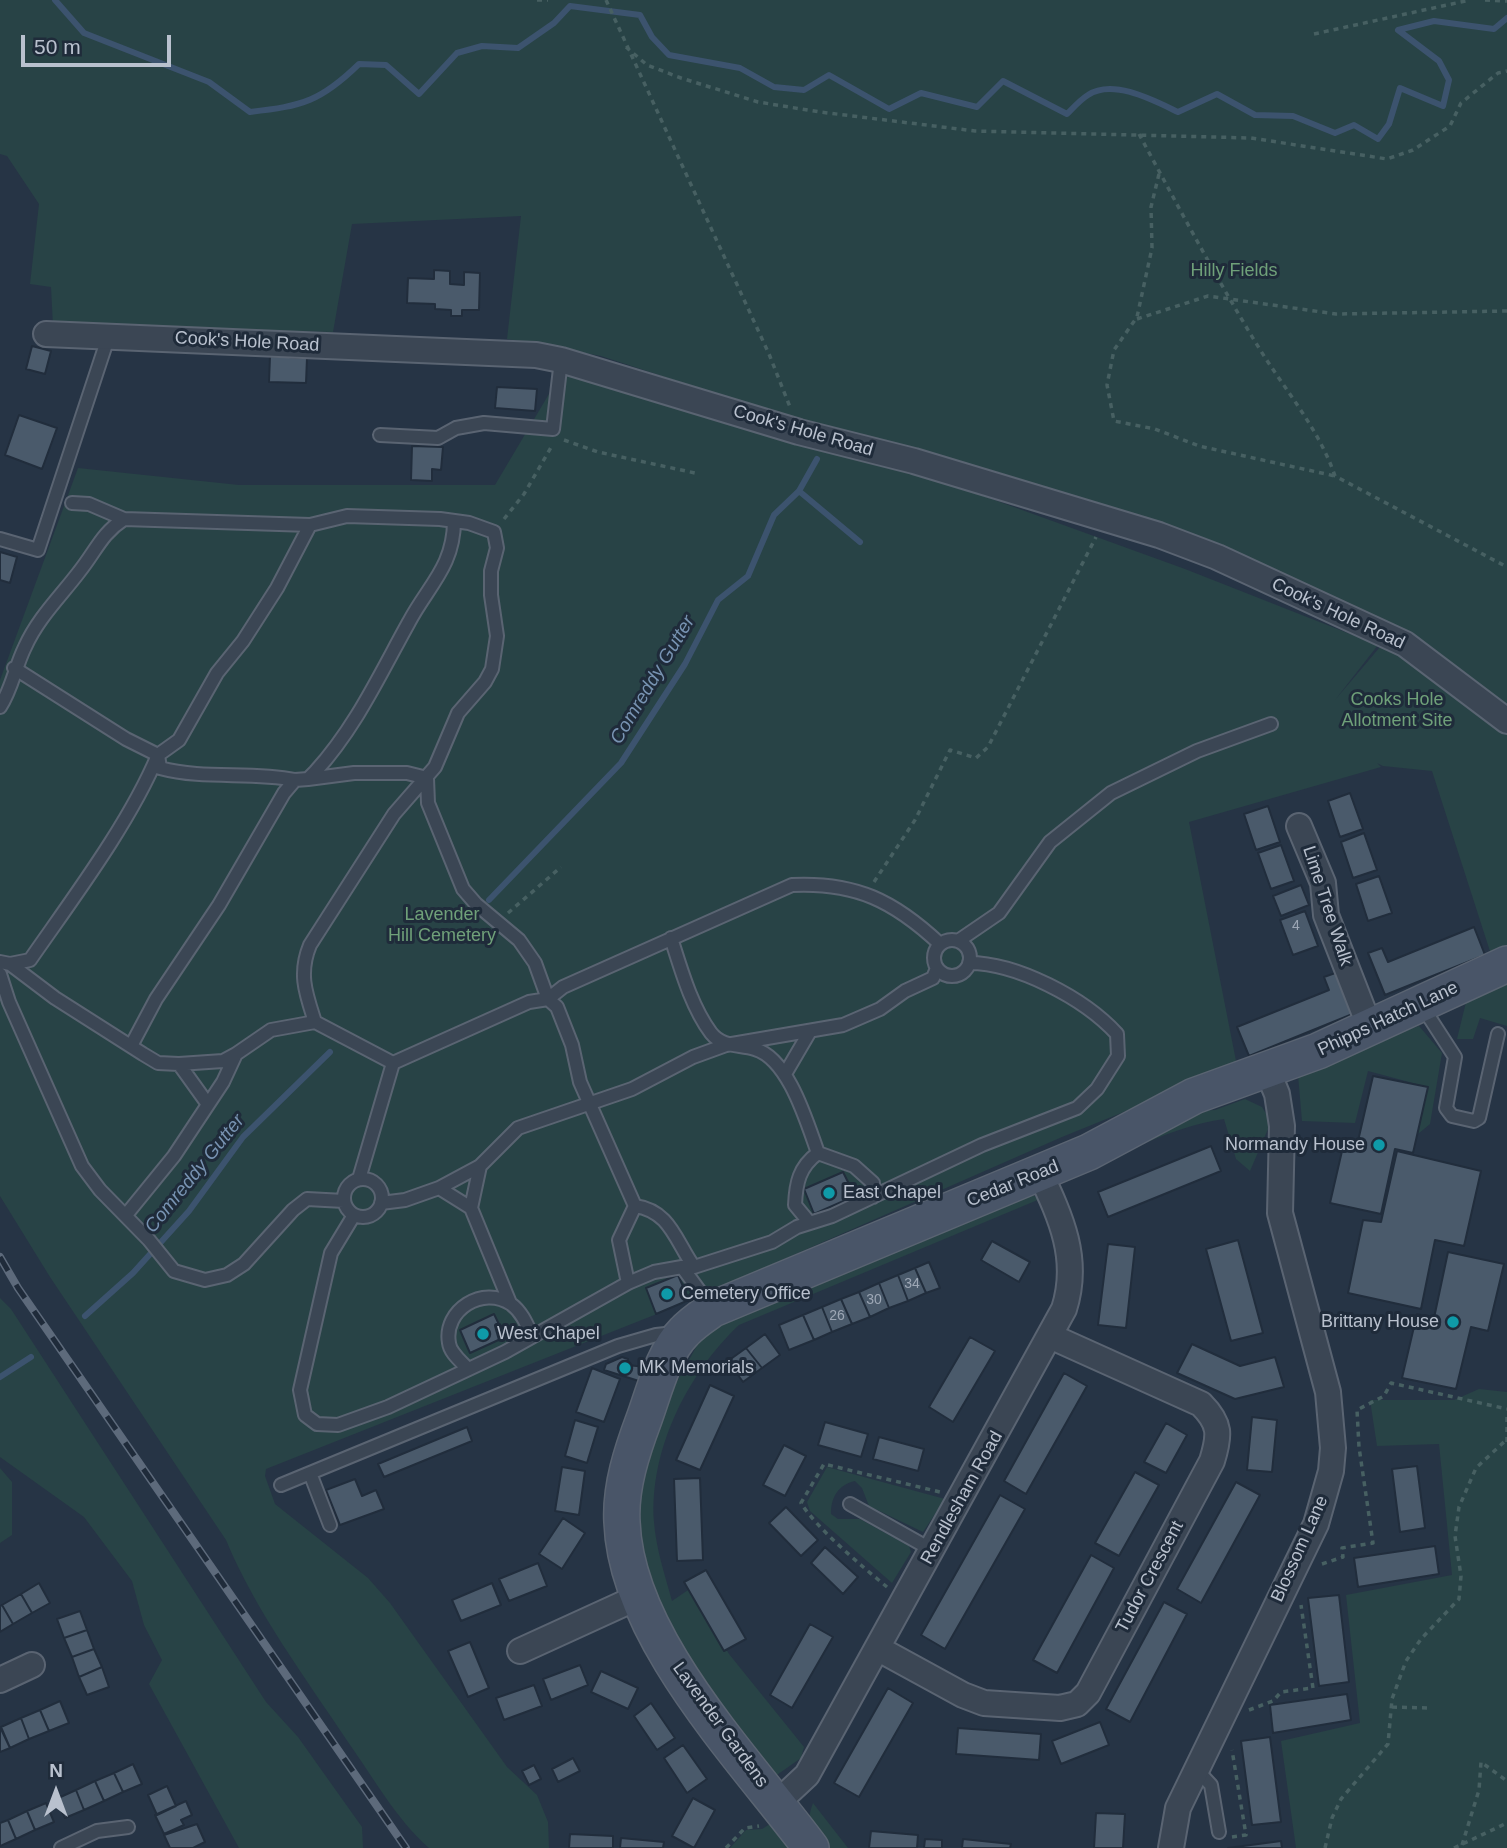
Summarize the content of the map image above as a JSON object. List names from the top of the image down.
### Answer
{
  "streets": {
    "street": [
      "Cook's Hole Road",
      "Lime Tree Walk",
      "Phipps Hatch Lane",
      "Cedar Road",
      "Rendlesham Road",
      "Blossom Lane",
      "Tudor Crescent",
      "Lavender Gardens"
    ]
  },
  "crossings": [
    ["Lime Tree Walk", "Phipps Hatch Lane"],
    ["Phipps Hatch Lane", "Cedar Road"],
    ["Phipps Hatch Lane", "Blossom Lane"],
    ["Cedar Road", "Rendlesham Road"],
    ["Cedar Road", "Blossom Lane"],
    ["Cedar Road", "Lavender Gardens"],
    ["Rendlesham Road", "Tudor Crescent"],
    ["Rendlesham Road", "Lavender Gardens"]
  ],
  "water": ["Comreddy Gutter"],
  "parks": ["Hilly Fields", "Cooks Hole Allotment Site", "Lavender Hill Cemetery"],
  "places": [
    "Normandy House",
    "East Chapel",
    "Cemetery Office",
    "Brittany House",
    "West Chapel",
    "MK Memorials"
  ],
  "house_numbers": [
    "4",
    "34",
    "30",
    "26"
  ],
  "scale_bar": "50 m",
  "north": "top"
}
